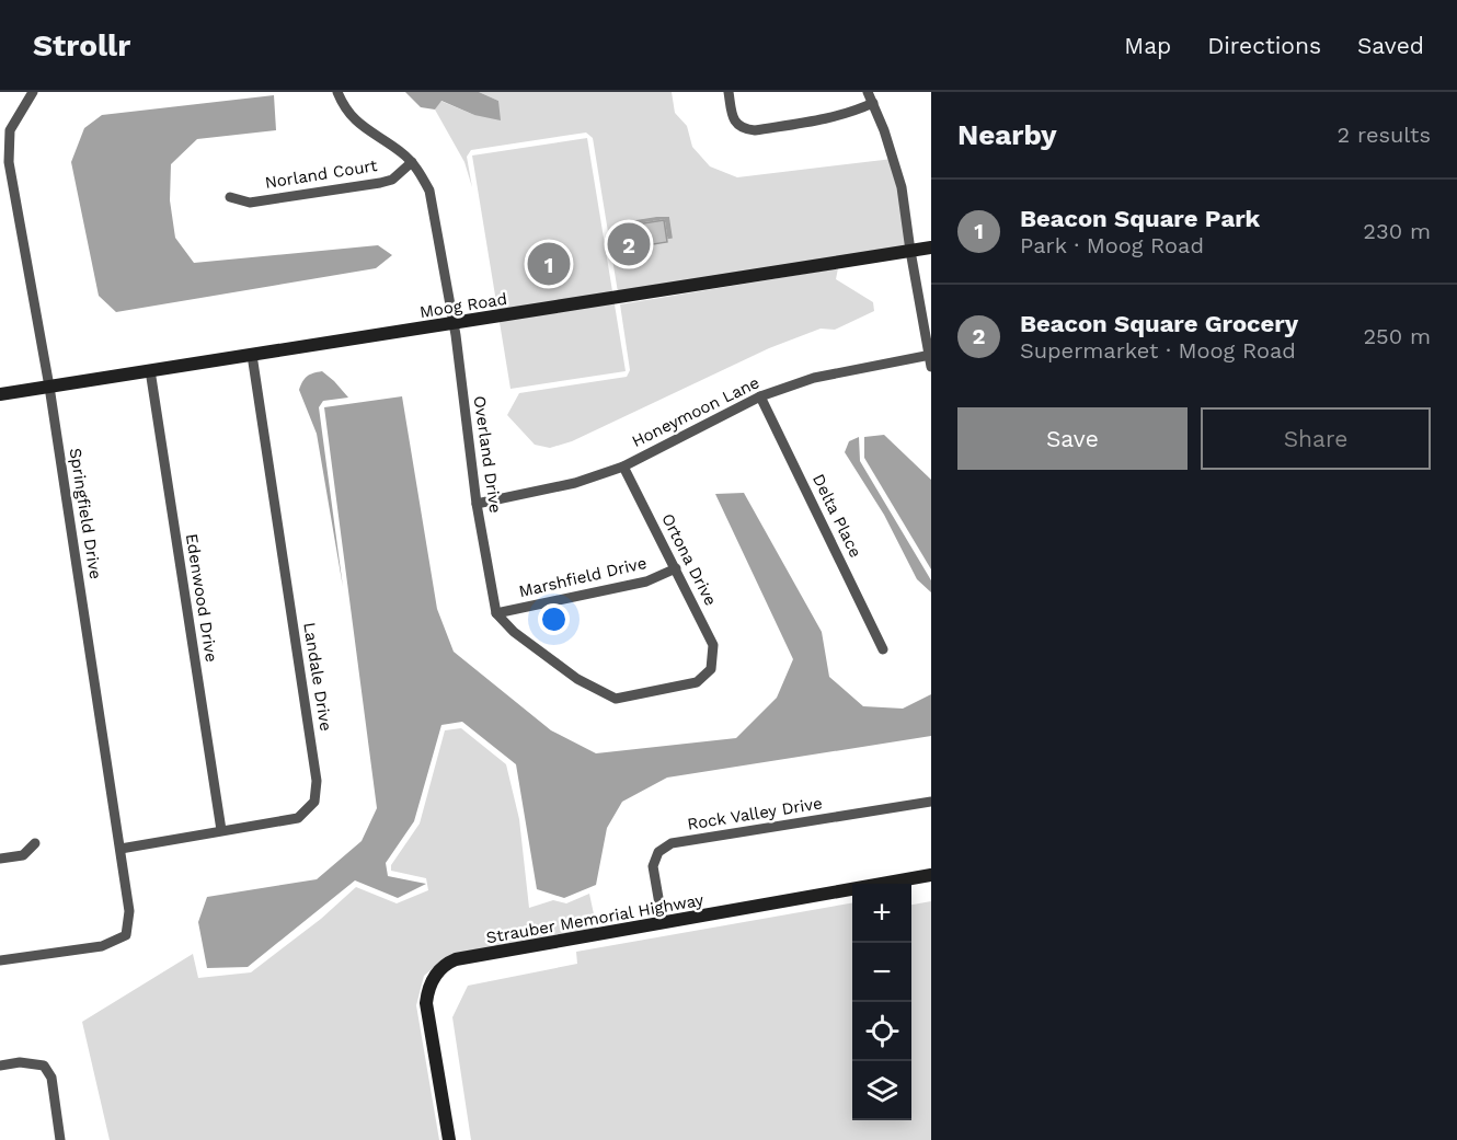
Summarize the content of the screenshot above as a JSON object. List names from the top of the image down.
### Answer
{
  "streets": {
    "street": [
      "Norland Court",
      "Moog Road",
      "Honeymoon Lane",
      "Overland Drive",
      "Springfield Drive",
      "Delta Place",
      "Ortona Drive",
      "Marshfield Drive",
      "Edenwood Drive",
      "Landale Drive",
      "Rock Valley Drive",
      "Strauber Memorial Highway"
    ]
  },
  "crossings": [
    ["Norland Court", "Overland Drive"],
    ["Moog Road", "Overland Drive"],
    ["Moog Road", "Springfield Drive"],
    ["Moog Road", "Edenwood Drive"],
    ["Moog Road", "Landale Drive"],
    ["Honeymoon Lane", "Overland Drive"],
    ["Honeymoon Lane", "Delta Place"],
    ["Honeymoon Lane", "Ortona Drive"],
    ["Overland Drive", "Ortona Drive"],
    ["Overland Drive", "Marshfield Drive"],
    ["Springfield Drive", "Landale Drive"],
    ["Ortona Drive", "Marshfield Drive"],
    ["Edenwood Drive", "Landale Drive"],
    ["Rock Valley Drive", "Strauber Memorial Highway"]
  ],
  "page": {
    "header": "Strollr",
    "nav": ["Map", "Directions", "Saved"],
    "heading": ["Nearby", "2 results"],
    "list": [
      {
        "mark": "1",
        "name": "Beacon Square Park",
        "note": "Park · Moog Road",
        "value": "230 m"
      },
      {
        "mark": "2",
        "name": "Beacon Square Grocery",
        "note": "Supermarket · Moog Road",
        "value": "250 m"
      }
    ],
    "pins": ["2", "1"],
    "buttons": ["Save", "Share"],
    "map_buttons": ["+", "−"]
  }
}
